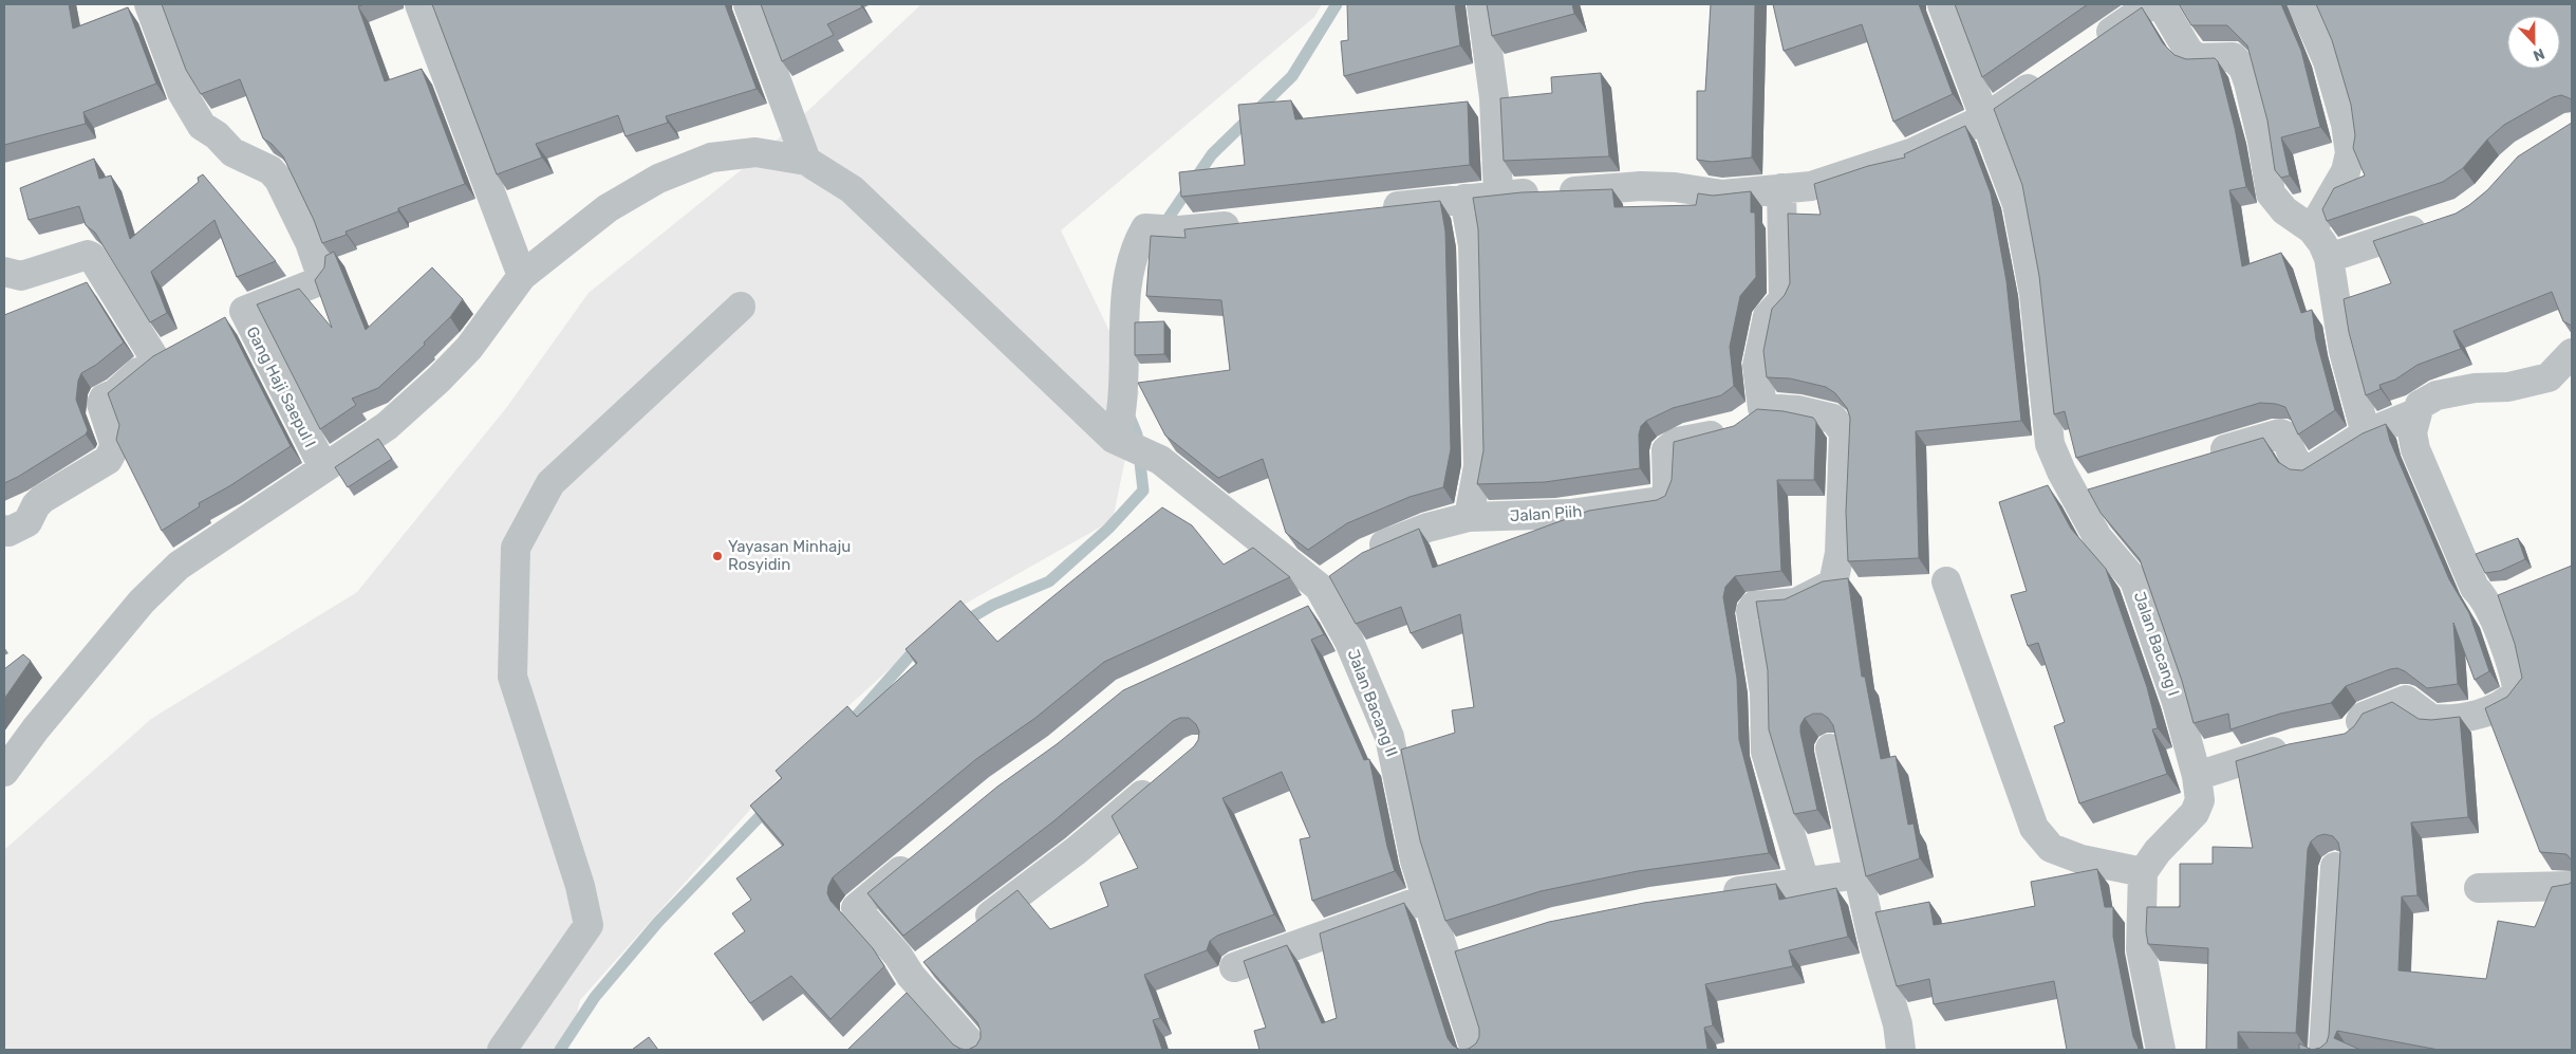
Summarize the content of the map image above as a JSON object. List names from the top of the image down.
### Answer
{
  "streets": {
    "street": [
      "Gang Haji Saepul I",
      "Jalan Piih",
      "Jalan Bacang I",
      "Jalan Bacang II"
    ]
  },
  "places": ["Yayasan Minhaju Rosyidin"],
  "north": "bottom"
}
